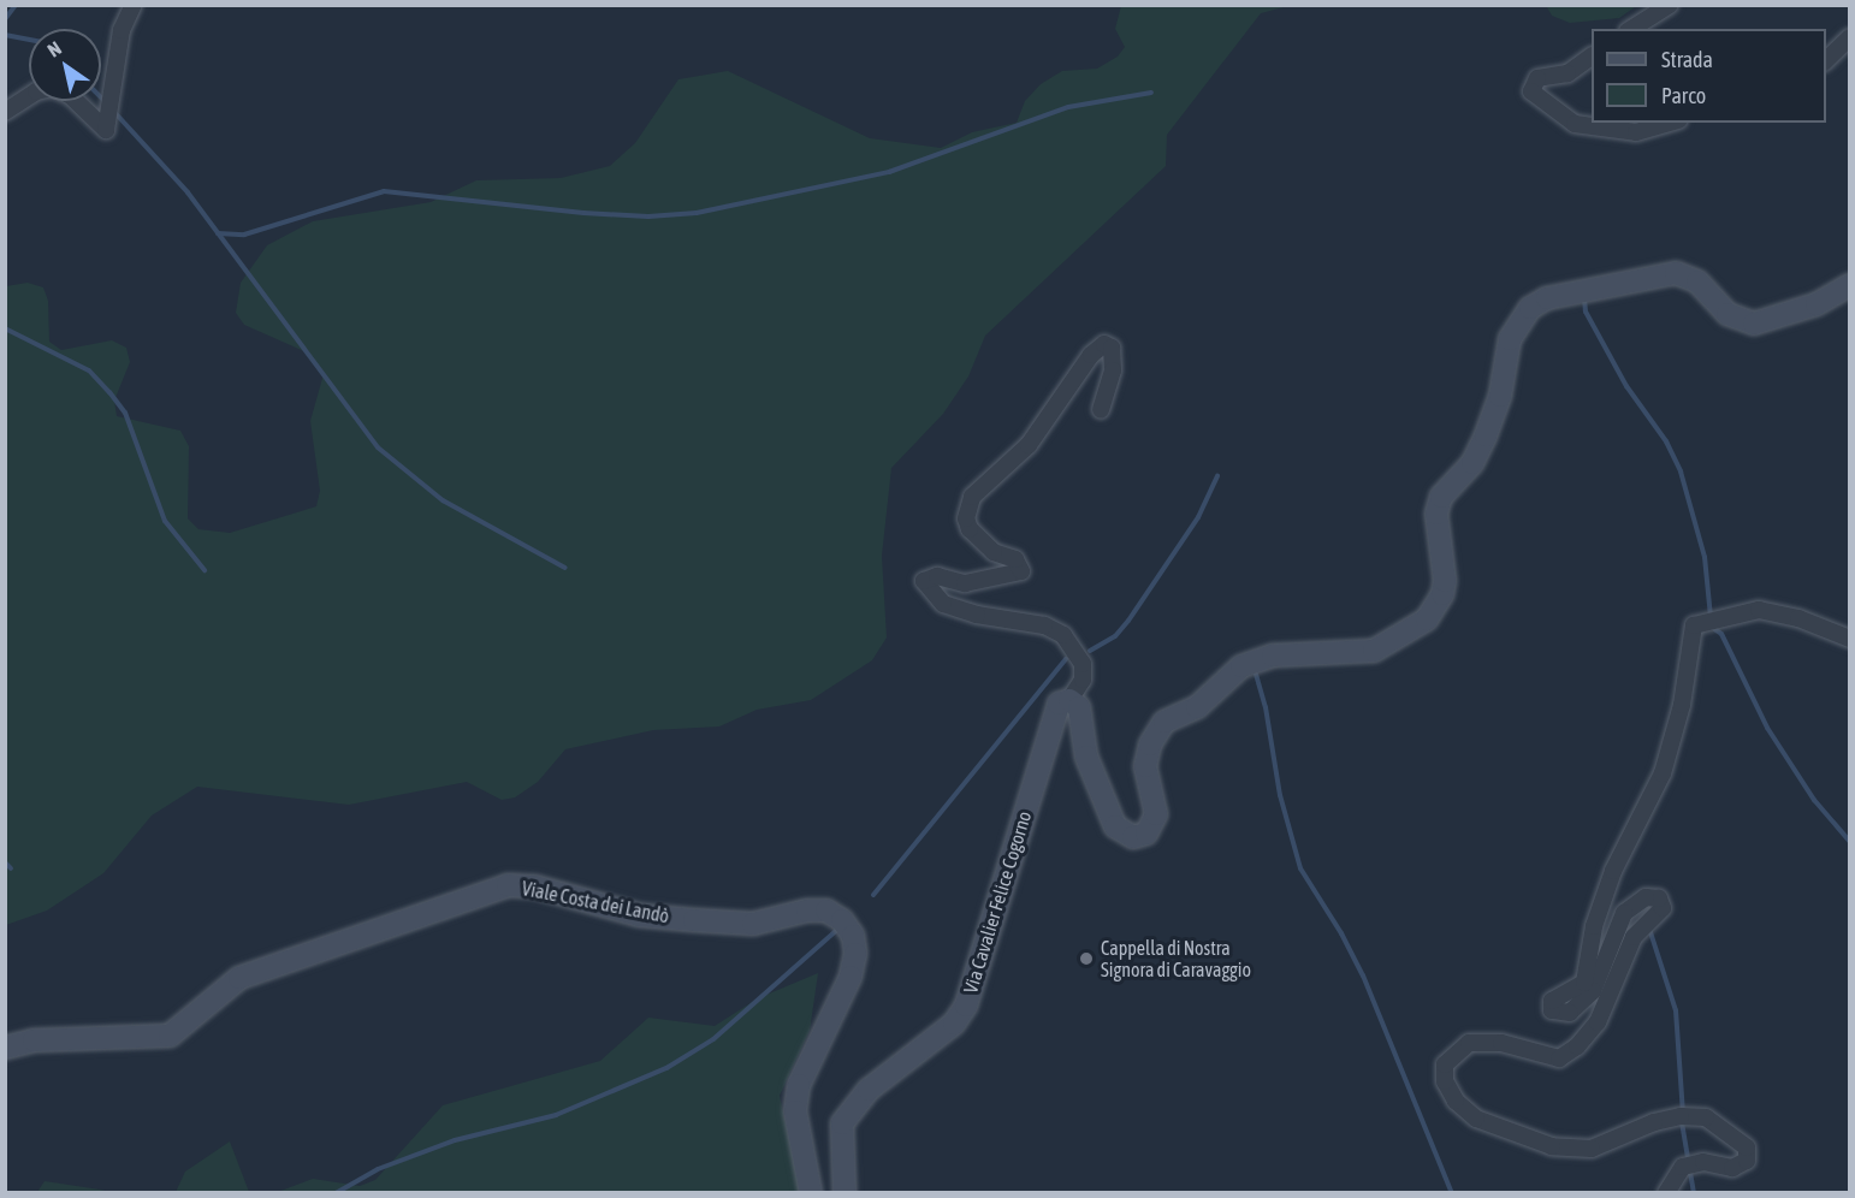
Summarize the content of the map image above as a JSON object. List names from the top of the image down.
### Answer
{
  "streets": {
    "street": ["Viale Costa dei Landò", "Via Cavalier Felice Cogorno"]
  },
  "places": ["Cappella di Nostra Signora di Caravaggio"],
  "legend": ["Strada", "Parco"],
  "north": "top left"
}
